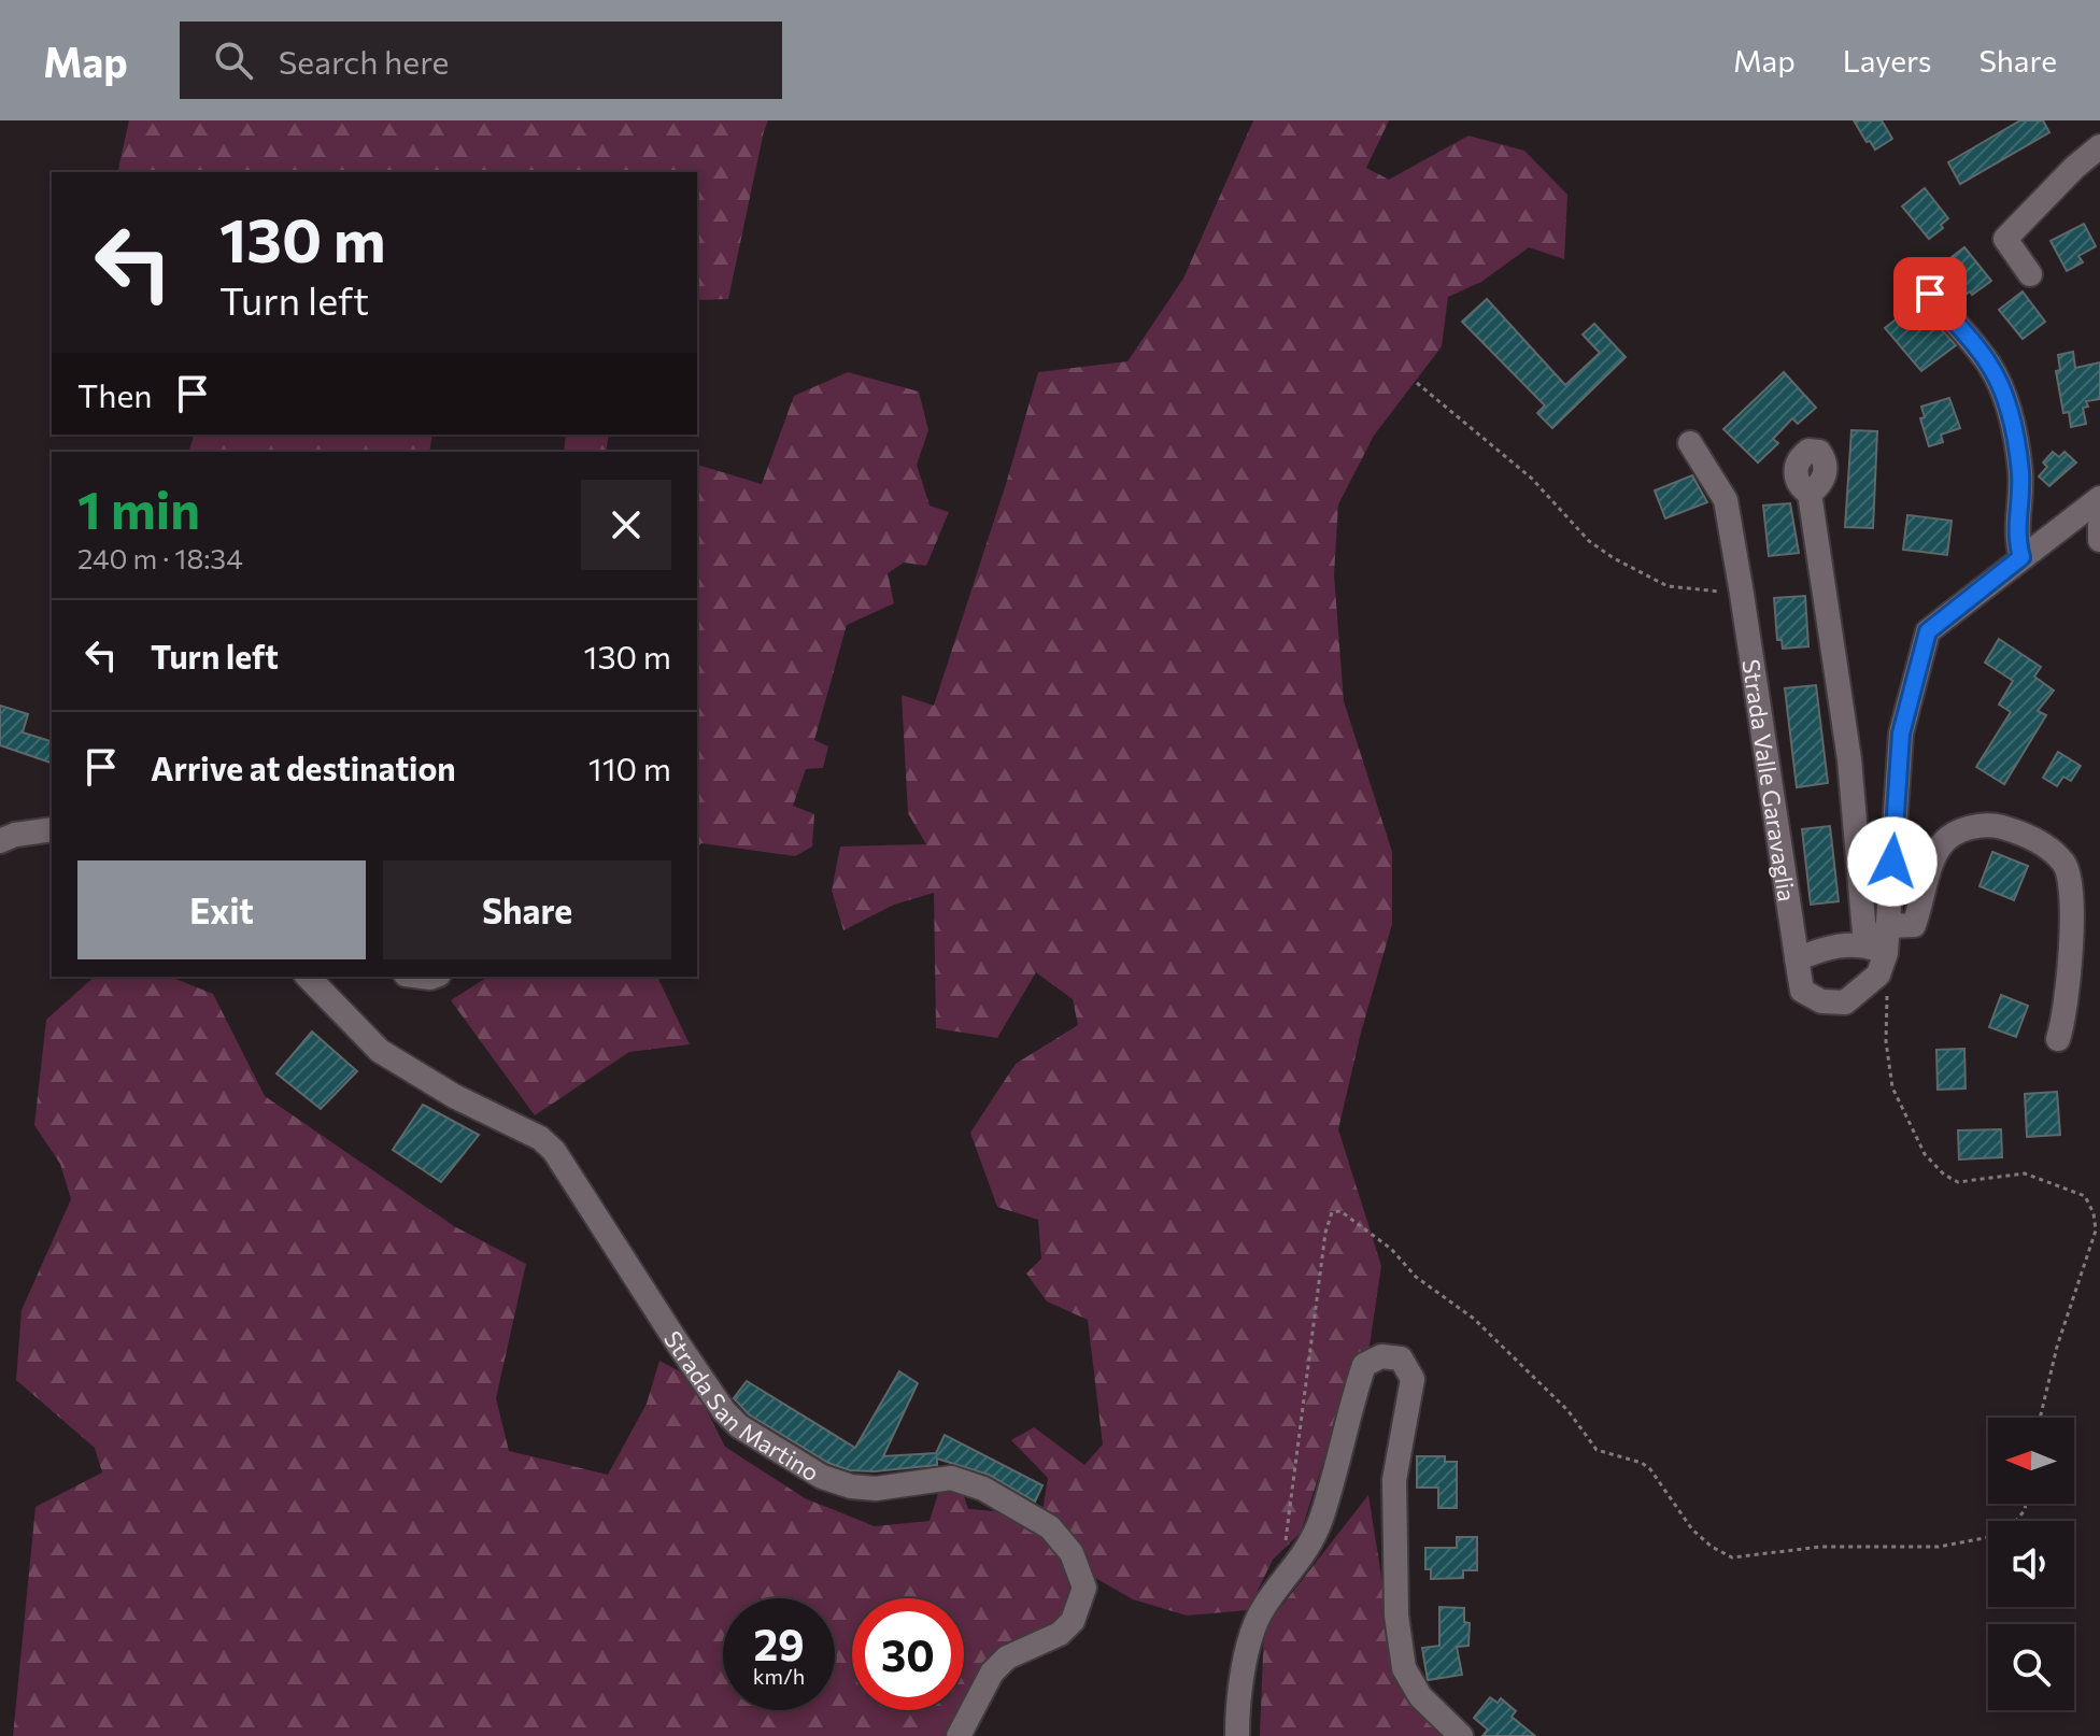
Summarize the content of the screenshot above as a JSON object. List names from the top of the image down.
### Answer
{
  "streets": {
    "street": ["Strada Valle Garavaglia", "Strada San Martino"]
  },
  "north": "left",
  "page": {
    "header": "Map",
    "search": "Search here",
    "nav": ["Map", "Layers", "Share"],
    "turn": ["130 m", "Turn left"],
    "then": "Then",
    "heading": ["1 min", "240 m · 18:34"],
    "list": [
      {
        "name": "Turn left",
        "value": "130 m"
      },
      {
        "name": "Arrive at destination",
        "value": "110 m"
      }
    ],
    "buttons": ["Exit", "Share"],
    "speed": "29 km/h",
    "limit": "30"
  }
}
